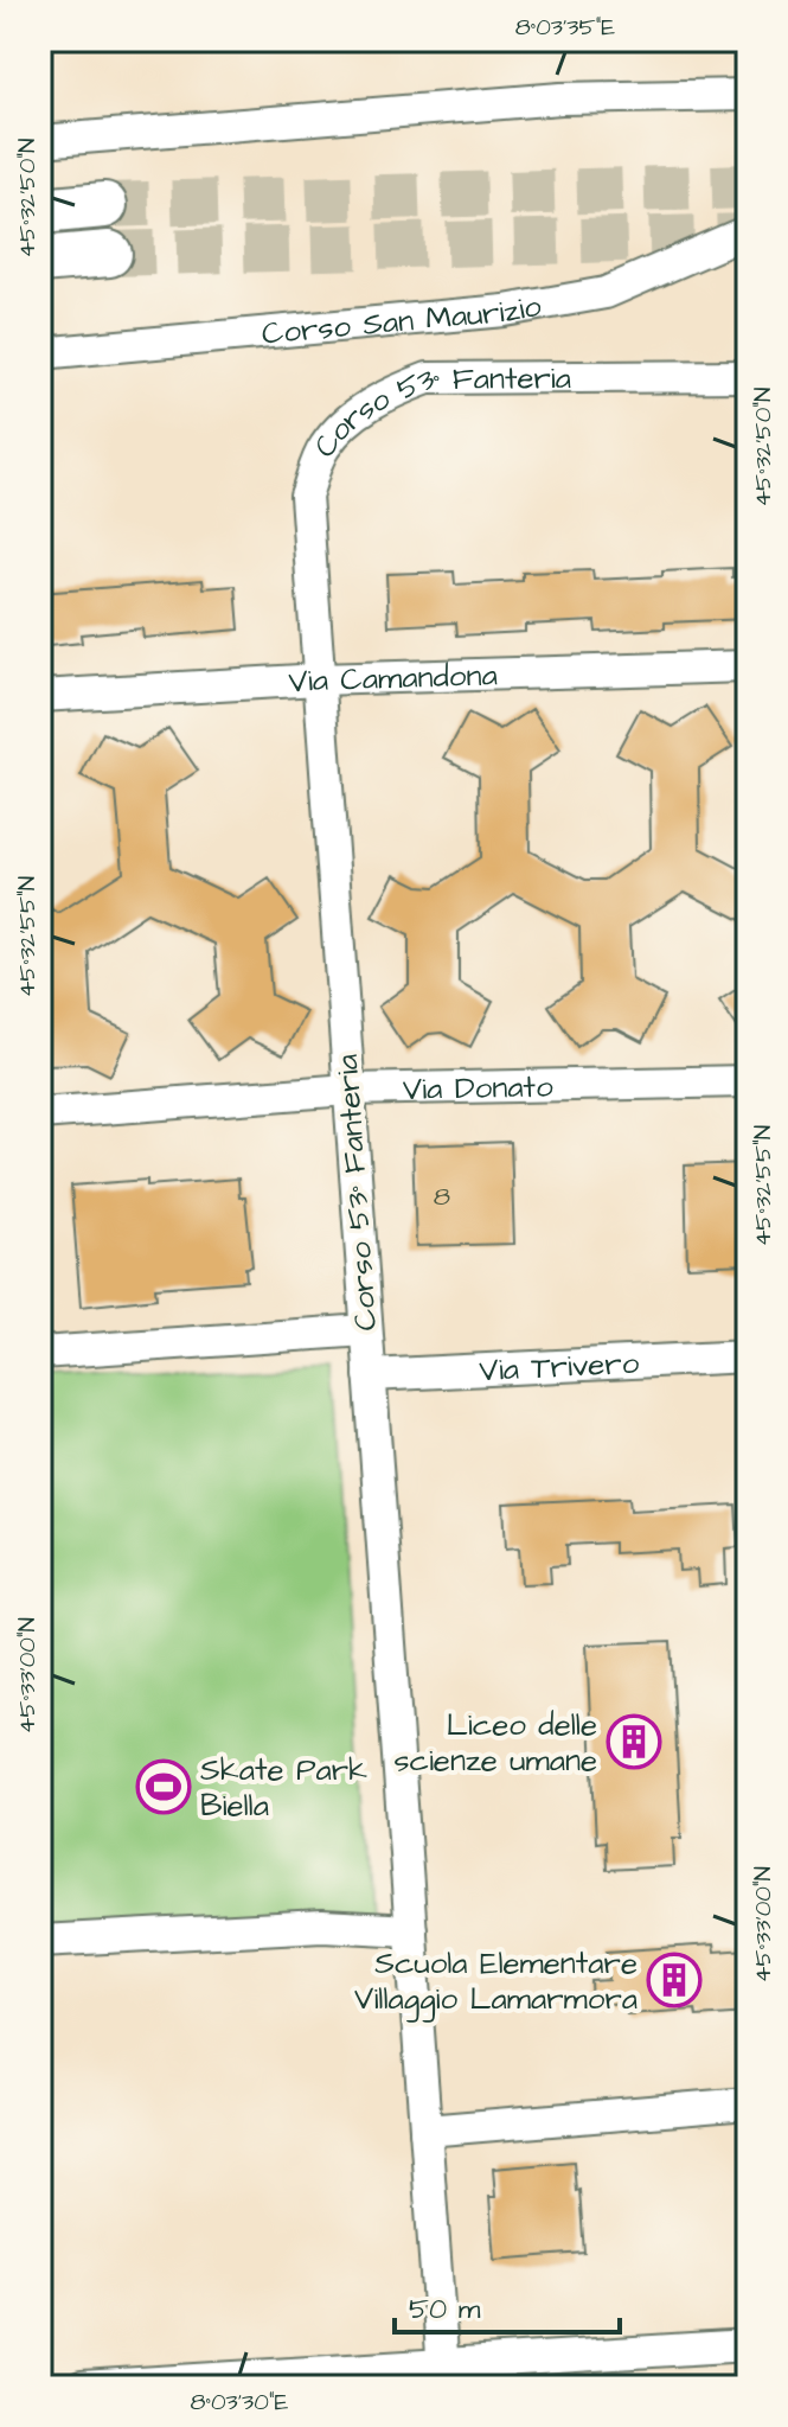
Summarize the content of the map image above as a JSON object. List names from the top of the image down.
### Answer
{
  "streets": {
    "street": [
      "Corso San Maurizio",
      "Corso 53° Fanteria",
      "Via Camandona",
      "Via Donato",
      "Via Trivero"
    ]
  },
  "crossings": [
    ["Corso 53° Fanteria", "Via Camandona"],
    ["Corso 53° Fanteria", "Via Donato"],
    ["Corso 53° Fanteria", "Via Trivero"]
  ],
  "places": {
    "building": ["Liceo delle scienze umane", "Scuola Elementare Villaggio Lamarmora"],
    "sports": ["Skate Park Biella"]
  },
  "house_numbers": ["8"],
  "scale_bar": "50 m",
  "coordinates": [
    "8°03'35\"E",
    "45°32'50\"N",
    "45°32'55\"N",
    "45°33'00\"N",
    "8°03'30\"E"
  ]
}
